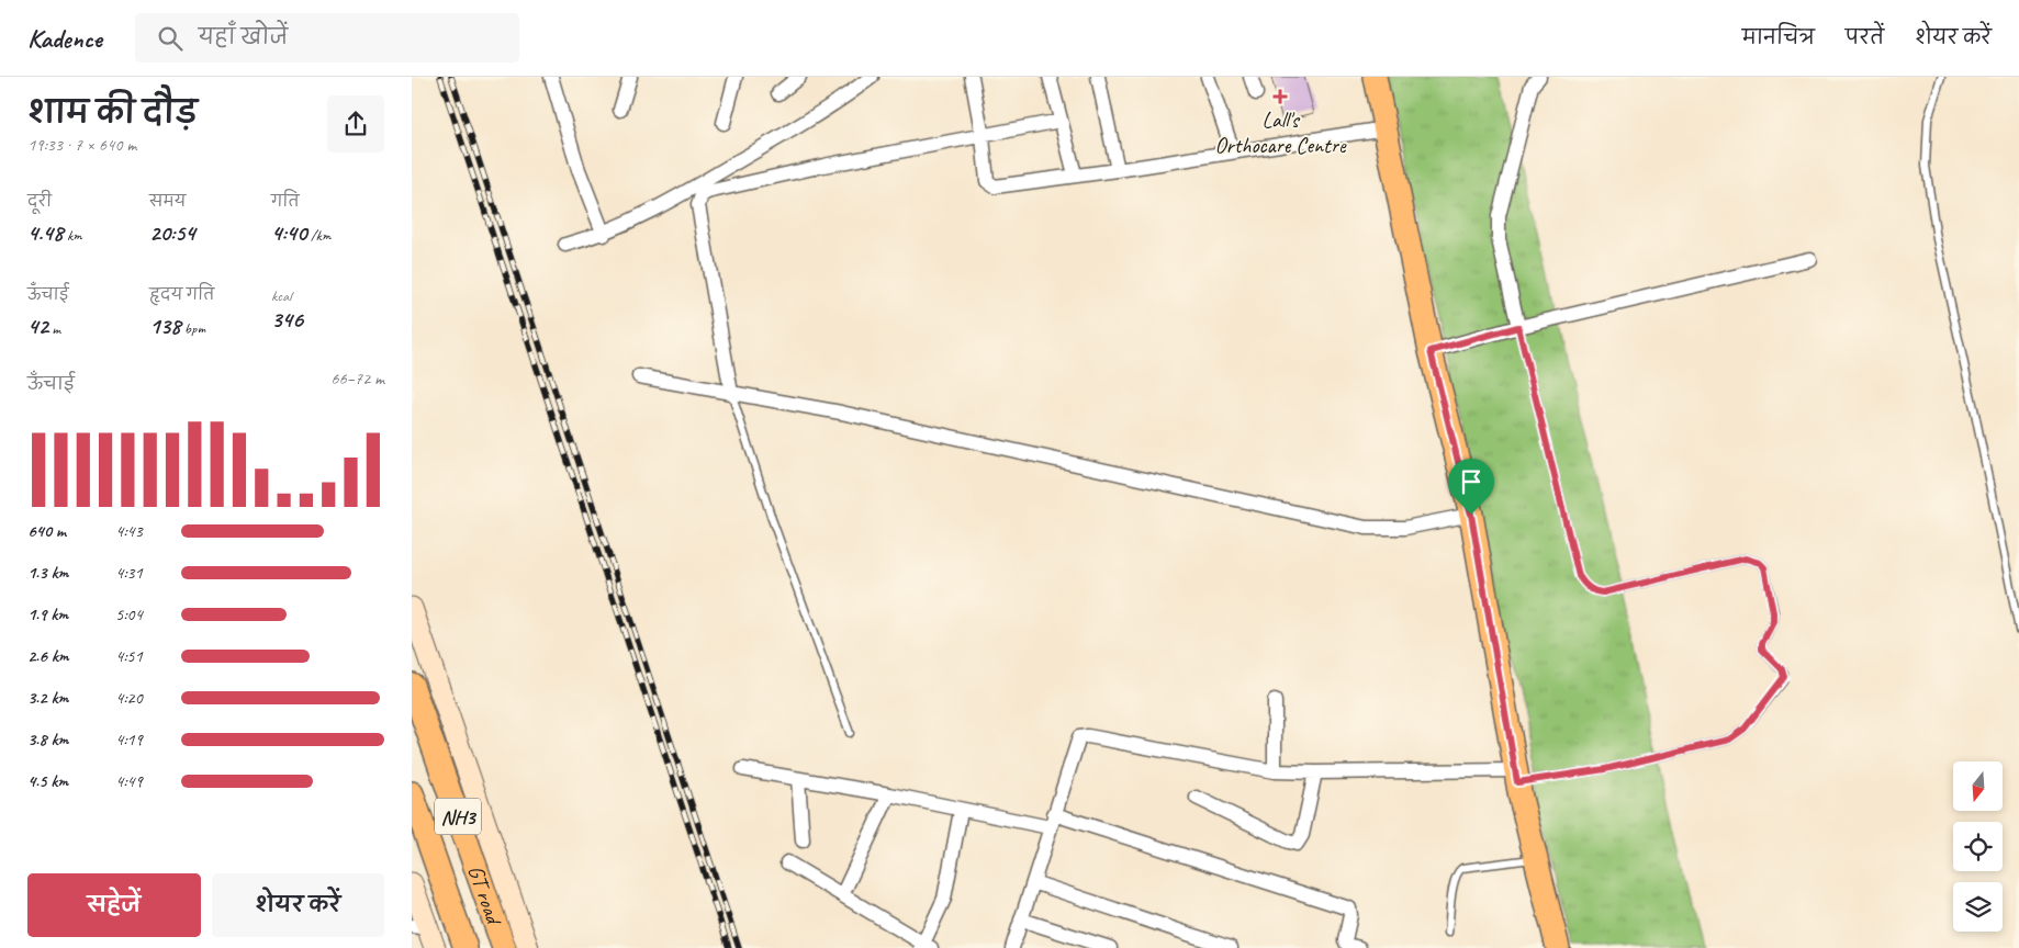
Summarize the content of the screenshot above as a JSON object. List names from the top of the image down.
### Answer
{
  "streets": {
    "main road": ["NH3", "GT road"]
  },
  "places": {
    "health": ["Lall's Orthocare Centre"]
  },
  "north": "bottom",
  "page": {
    "header": "Kadence",
    "search": "यहाँ खोजें",
    "nav": ["मानचित्र", "परतें", "शेयर करें"],
    "heading": ["शाम की दौड़", "19:33 · 7 × 640 m"],
    "stats": [
      ["दूरी", "4.48 km"],
      ["समय", "20:54"],
      ["गति", "4:40 /km"],
      ["ऊँचाई", "42 m"],
      ["हृदय गति", "138 bpm"],
      ["kcal", "346"]
    ],
    "chart": ["ऊँचाई", "66–72 m"],
    "list": [
      {
        "name": "640 m",
        "note": "4:43"
      },
      {
        "name": "1.3 km",
        "note": "4:31"
      },
      {
        "name": "1.9 km",
        "note": "5:04"
      },
      {
        "name": "2.6 km",
        "note": "4:51"
      },
      {
        "name": "3.2 km",
        "note": "4:20"
      },
      {
        "name": "3.8 km",
        "note": "4:19"
      },
      {
        "name": "4.5 km",
        "note": "4:49"
      }
    ],
    "buttons": ["सहेजें", "शेयर करें"]
  }
}
